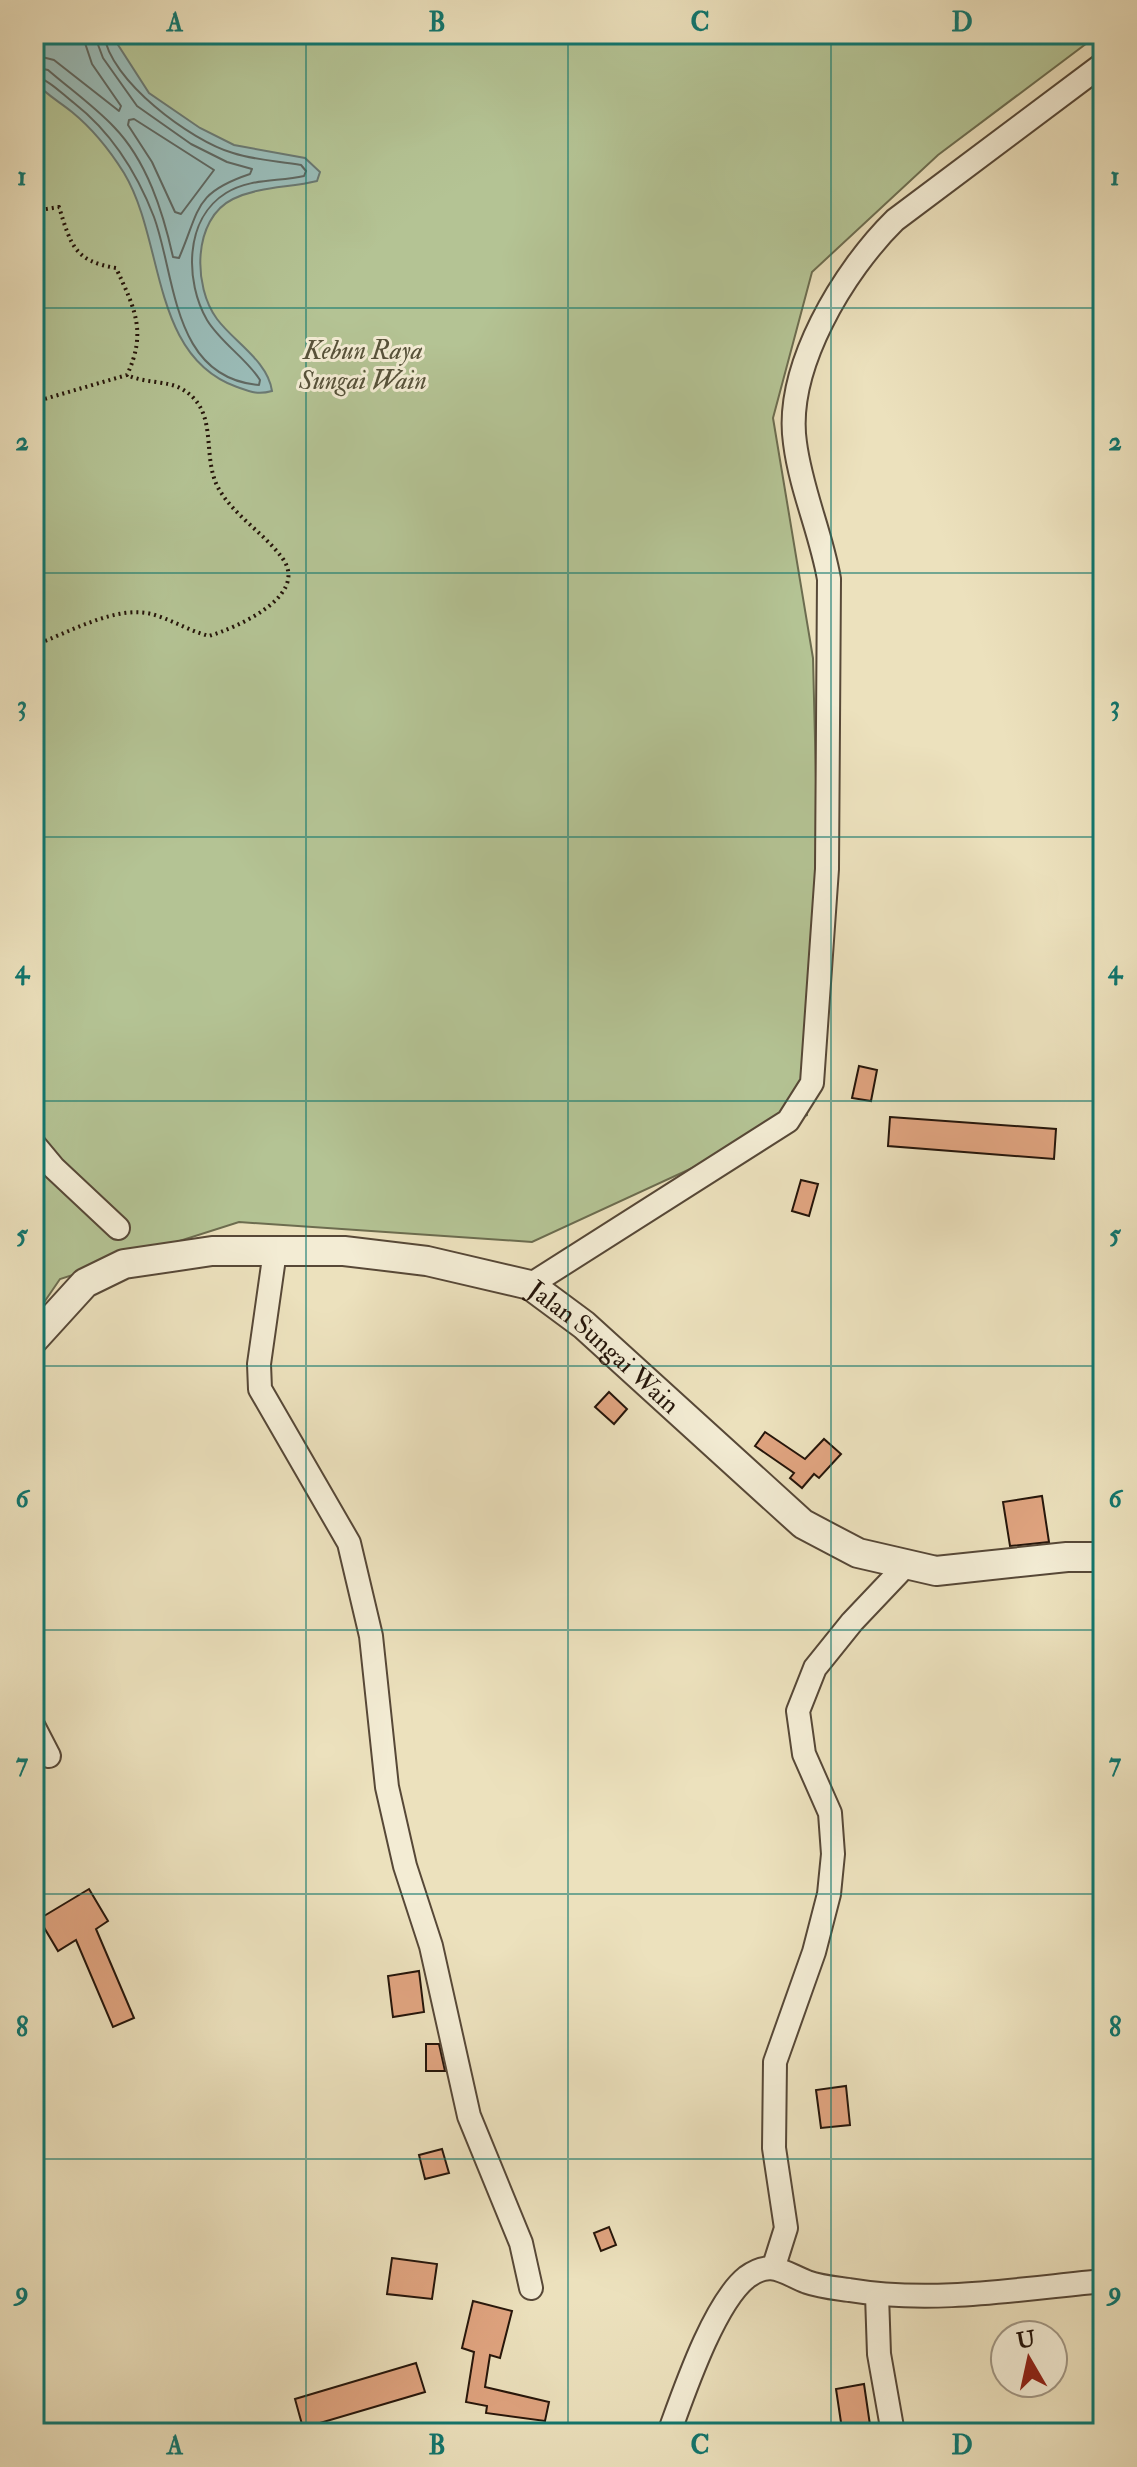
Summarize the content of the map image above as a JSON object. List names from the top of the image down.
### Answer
{
  "streets": {
    "street": ["Jalan Sungai Wain"]
  },
  "parks": ["Kebun Raya Sungai Wain"],
  "north": "top",
  "grid": {
    "columns": [
      "A",
      "B",
      "C",
      "D"
    ],
    "rows": [
      "1",
      "2",
      "3",
      "4",
      "5",
      "6",
      "7",
      "8",
      "9"
    ]
  }
}
